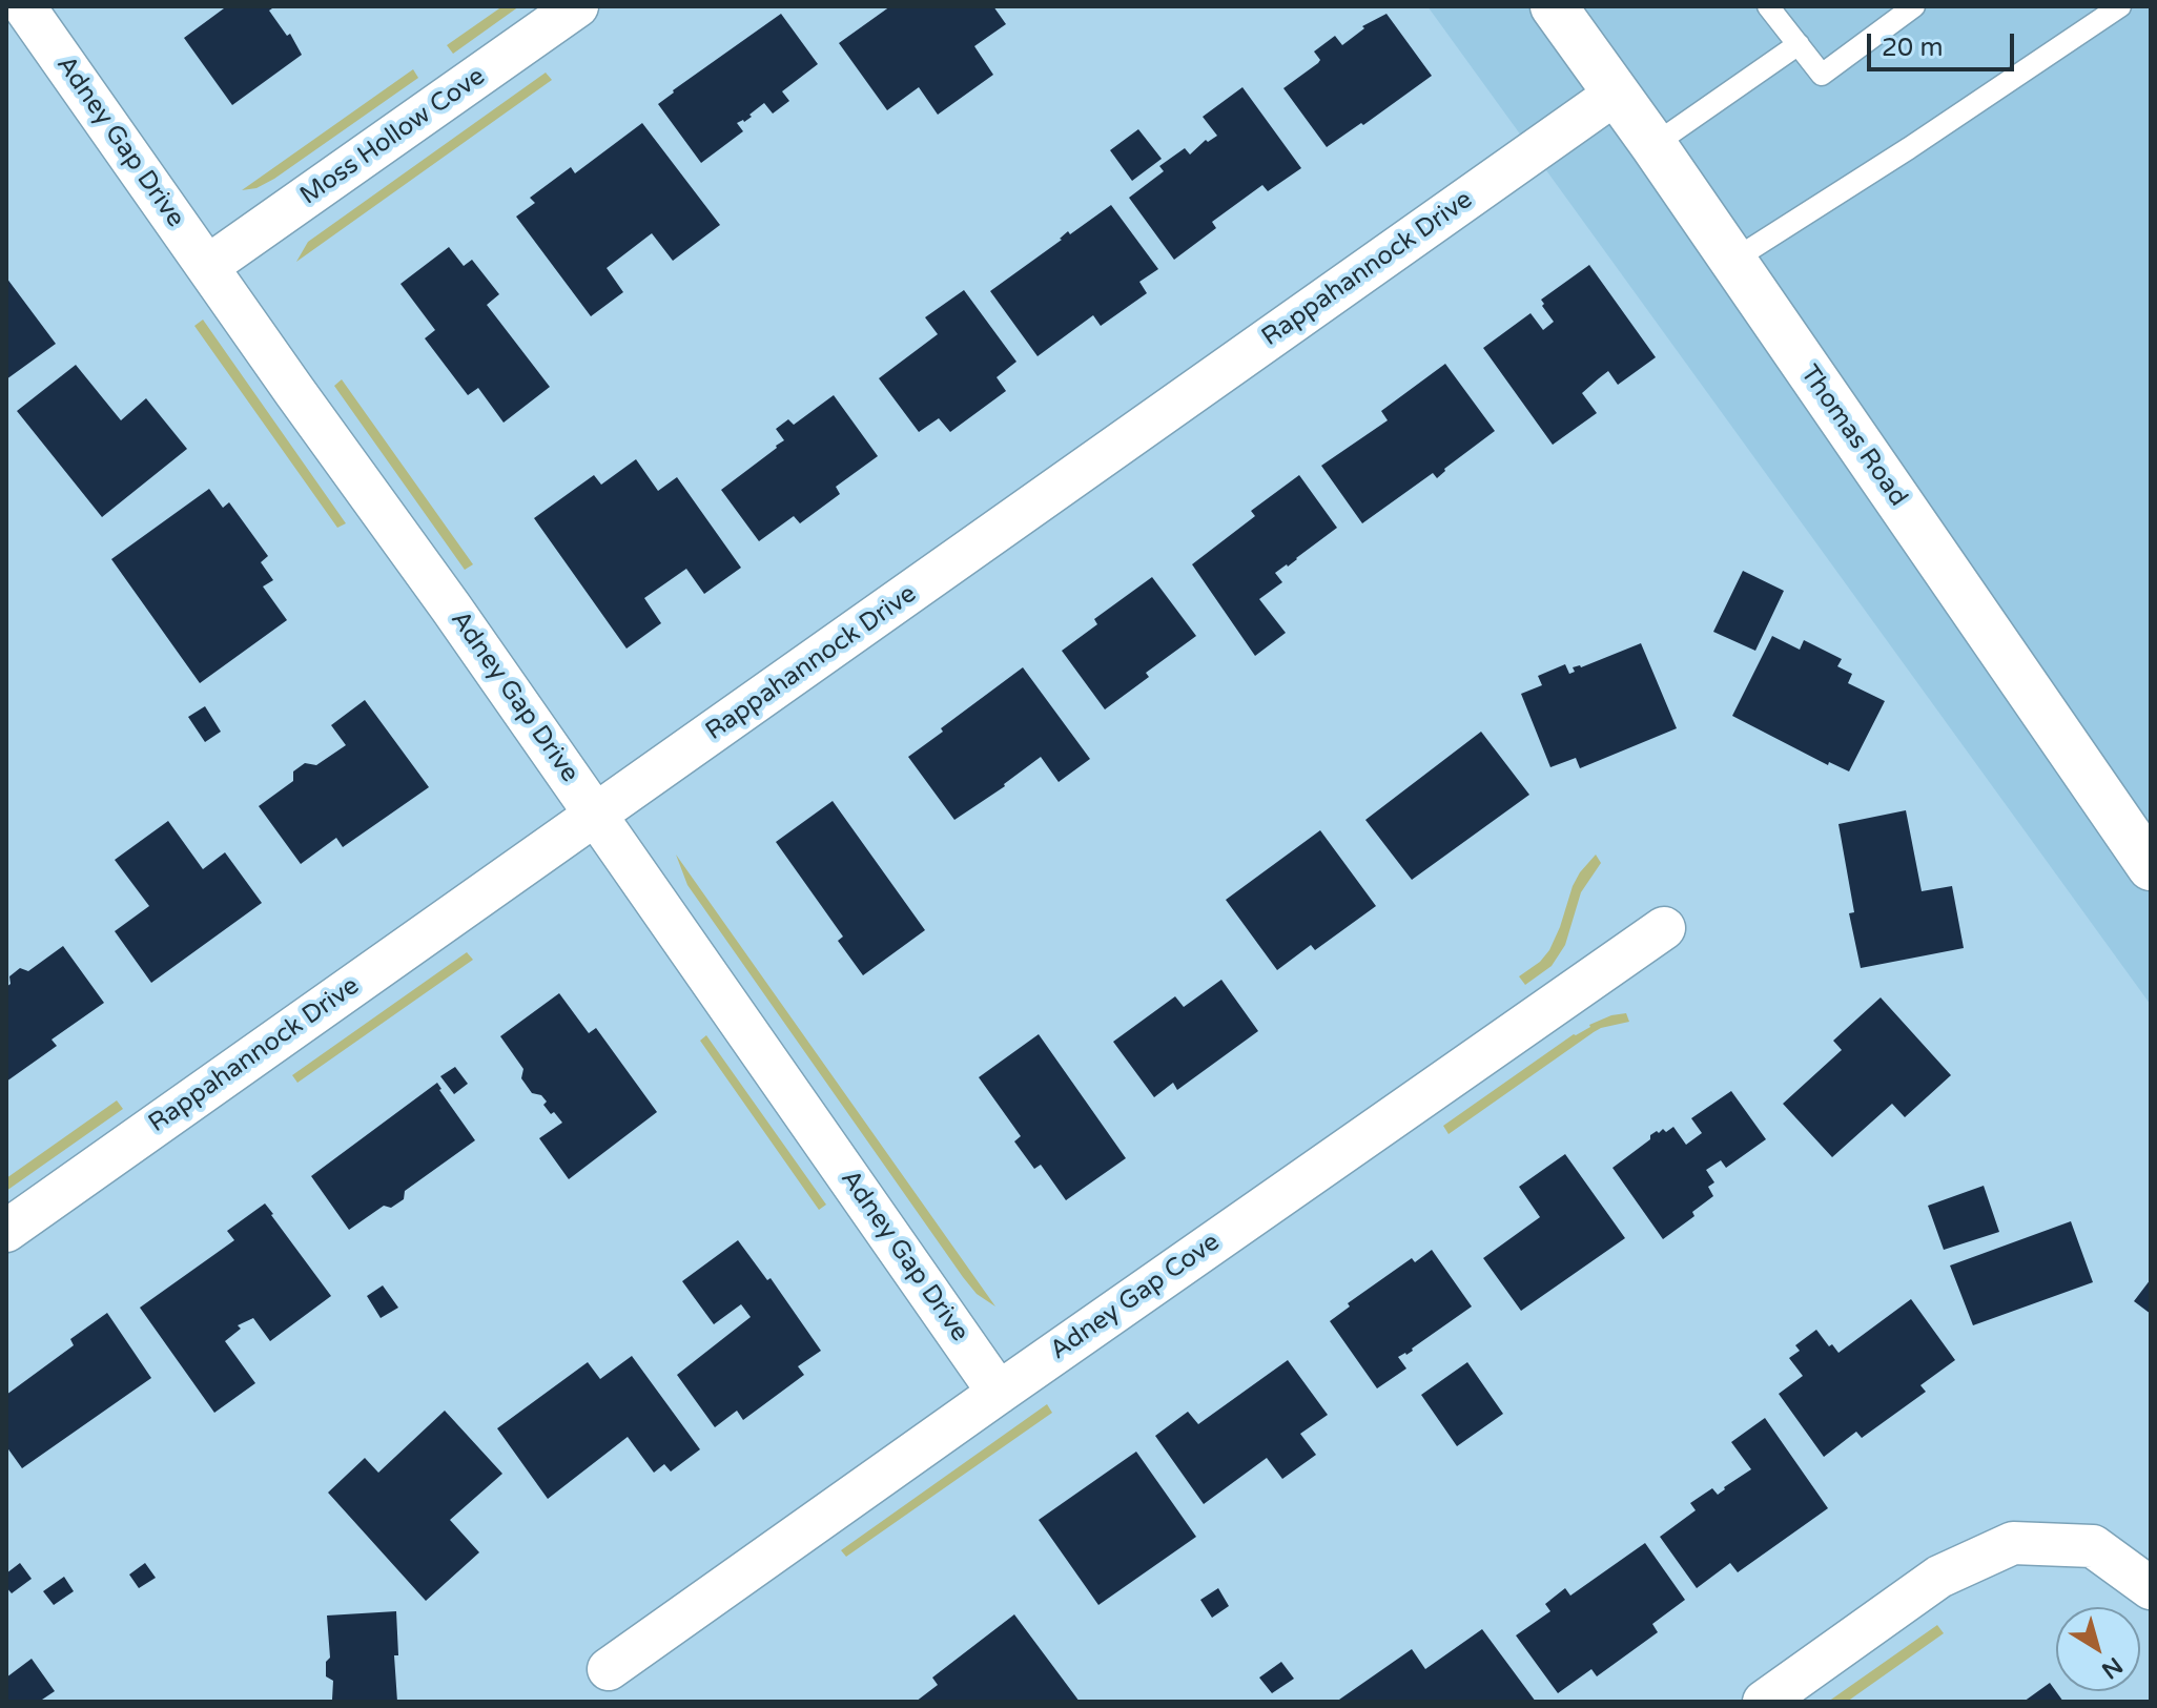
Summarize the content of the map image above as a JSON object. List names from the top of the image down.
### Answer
{
  "streets": {
    "street": [
      "Moss Hollow Cove",
      "Adney Gap Drive",
      "Rappahannock Drive",
      "Thomas Road",
      "Adney Gap Cove"
    ]
  },
  "crossings": [
    ["Moss Hollow Cove", "Adney Gap Drive"],
    ["Adney Gap Drive", "Rappahannock Drive"],
    ["Adney Gap Drive", "Adney Gap Cove"],
    ["Rappahannock Drive", "Thomas Road"]
  ],
  "scale_bar": "20 m",
  "north": "bottom right"
}
